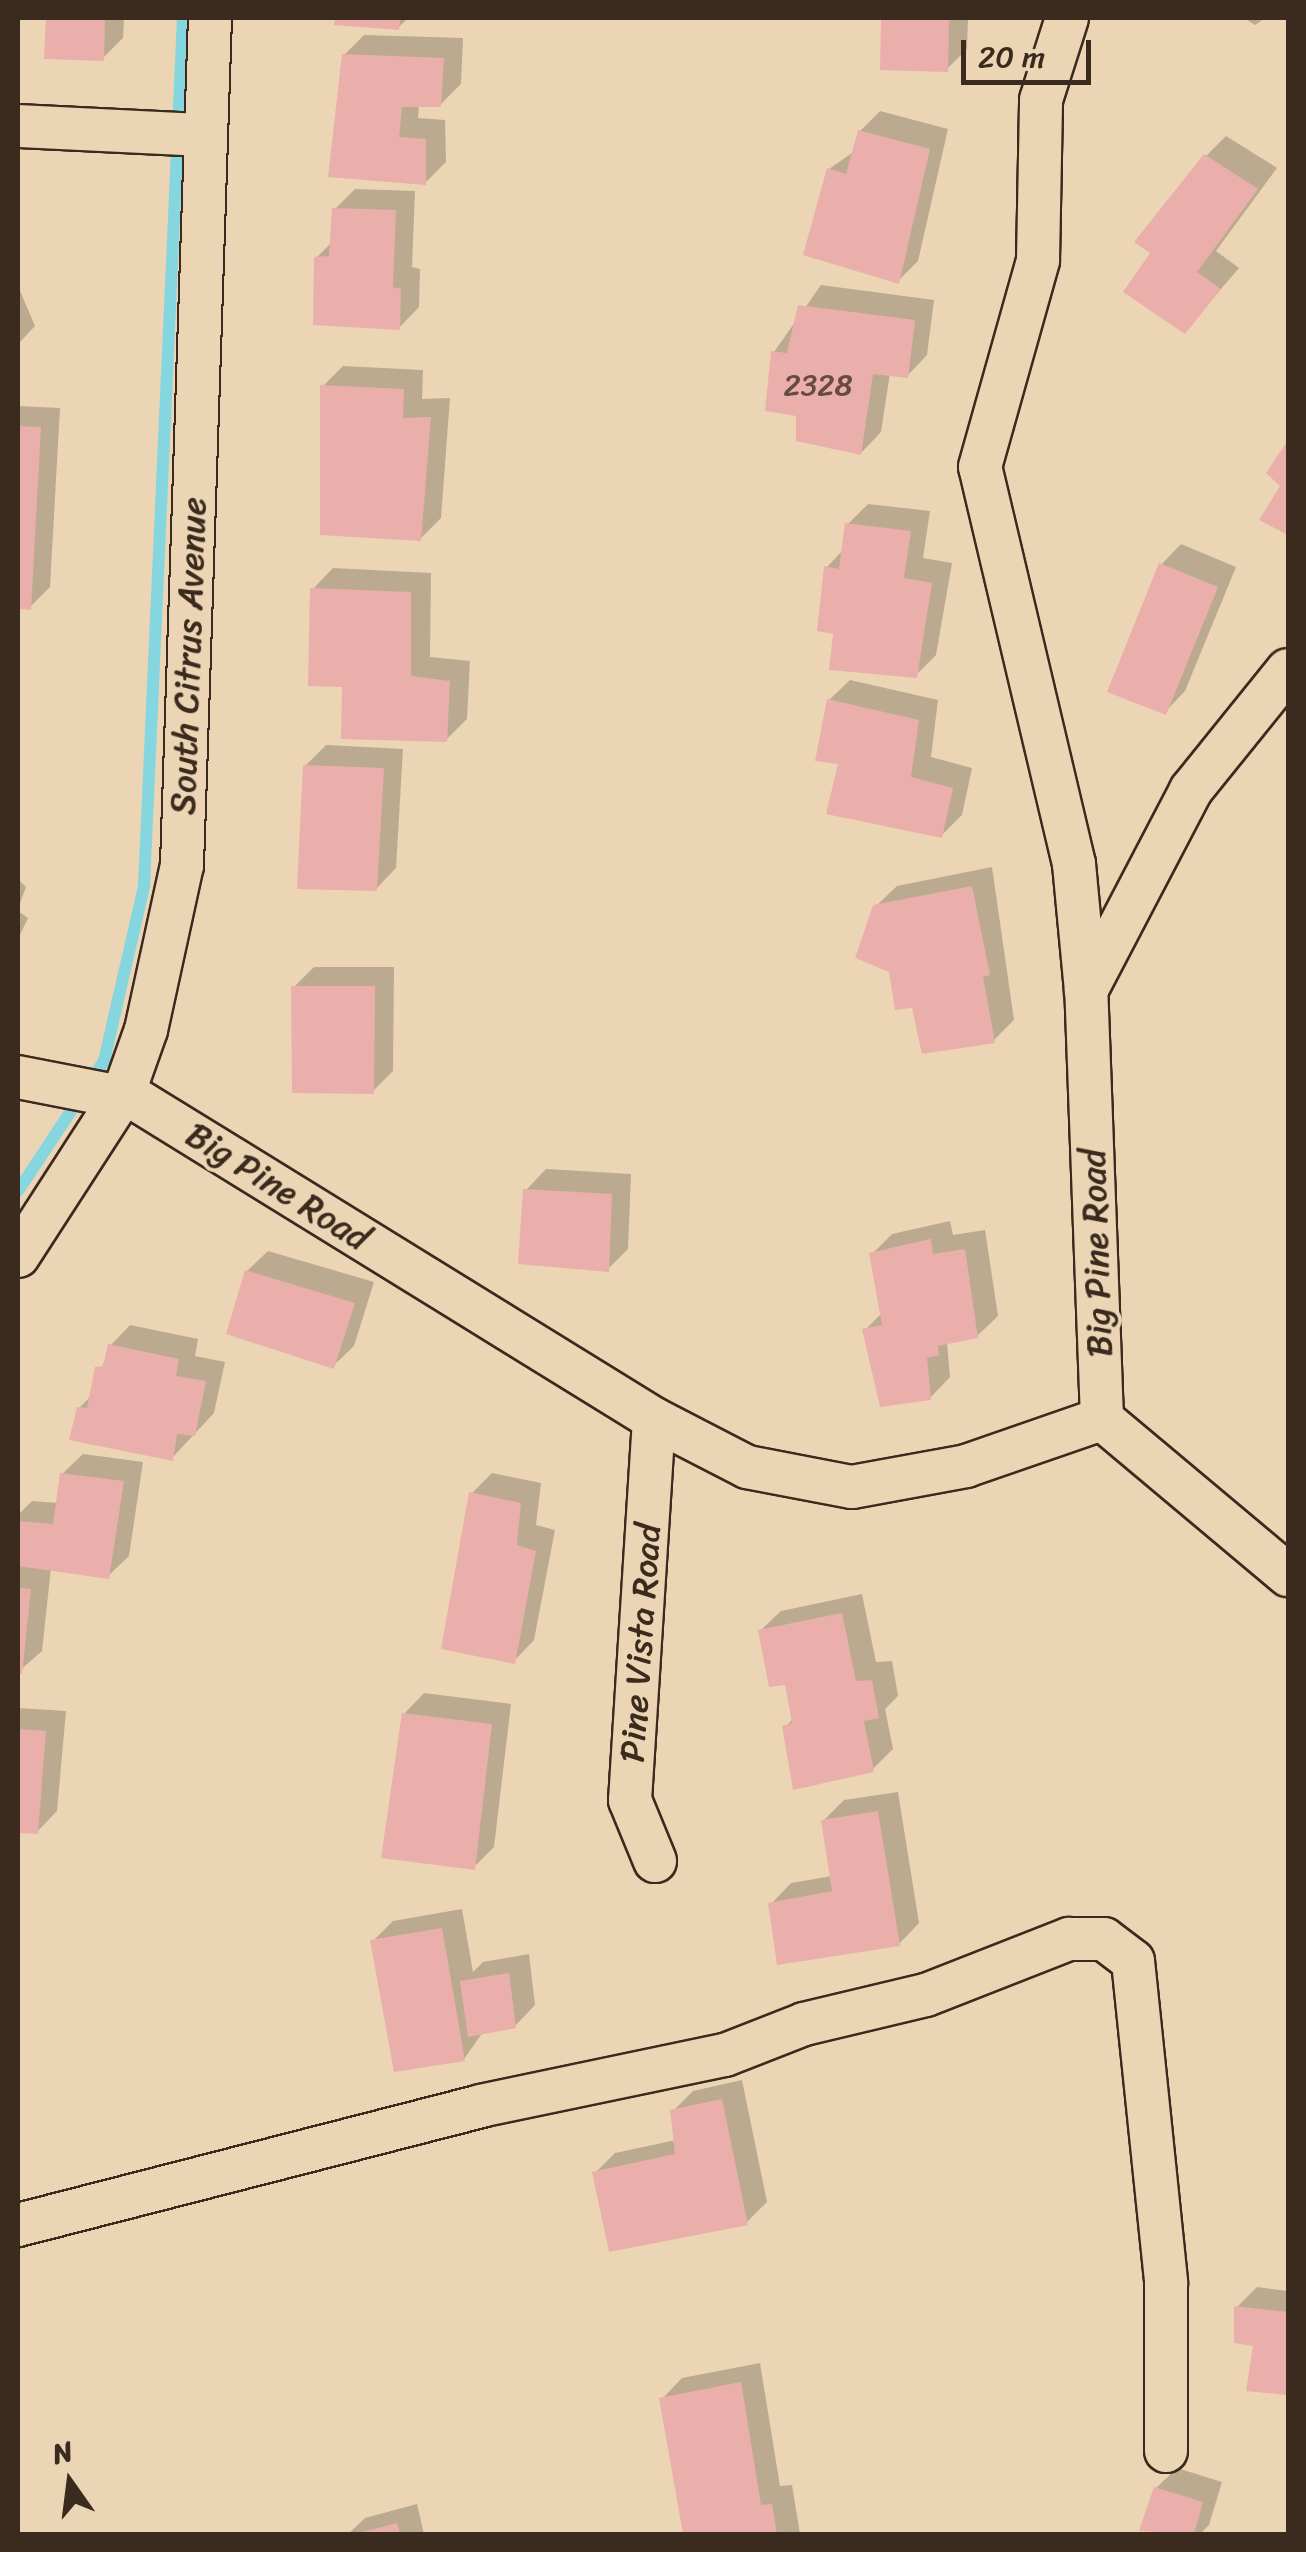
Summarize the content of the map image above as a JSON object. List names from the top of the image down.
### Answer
{
  "streets": {
    "street": ["South Citrus Avenue", "Big Pine Road", "Pine Vista Road"]
  },
  "crossings": [
    ["South Citrus Avenue", "Big Pine Road"],
    ["Big Pine Road", "Pine Vista Road"]
  ],
  "house_numbers": ["2328"],
  "scale_bar": "20 m",
  "north": "top"
}
